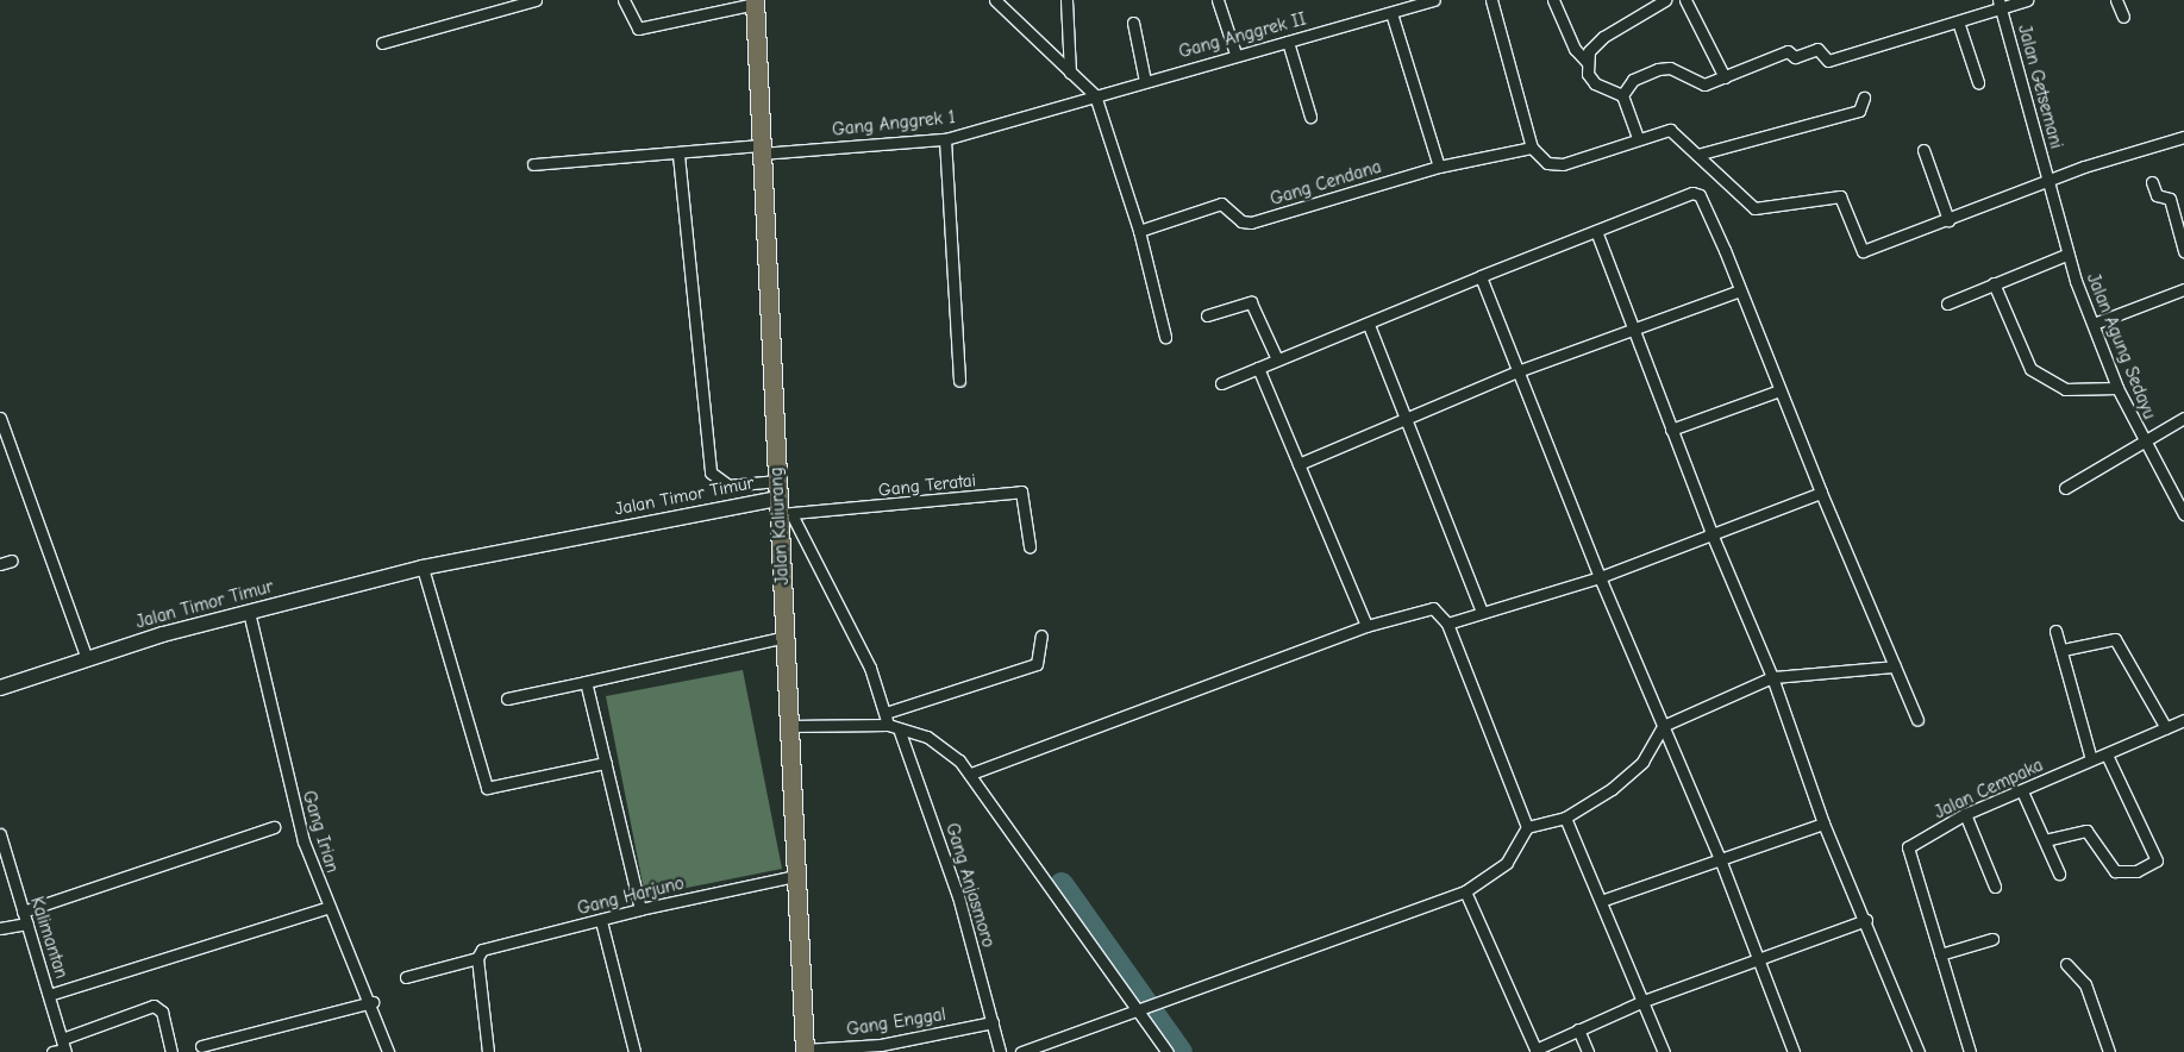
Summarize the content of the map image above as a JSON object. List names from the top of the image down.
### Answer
{
  "streets": {
    "main road": ["Jalan Kaliurang"],
    "street": [
      "Gang Anggrek II",
      "Jalan Getsemani",
      "Gang Anggrek 1",
      "Gang Cendana",
      "Jalan Agung Sedayu",
      "Gang Teratai",
      "Jalan Timor Timur",
      "Jalan Cempaka",
      "Gang Irian",
      "Gang Anjasmoro",
      "Gang Harjuno",
      "Kalimantan",
      "Gang Enggal"
    ]
  },
  "crossings": [
    ["Gang Anggrek II", "Gang Anggrek 1"],
    ["Jalan Getsemani", "Jalan Agung Sedayu"],
    ["Gang Anggrek 1", "Jalan Kaliurang"],
    ["Gang Teratai", "Jalan Timor Timur"],
    ["Gang Teratai", "Jalan Kaliurang"],
    ["Jalan Timor Timur", "Jalan Kaliurang"],
    ["Jalan Timor Timur", "Gang Irian"],
    ["Jalan Kaliurang", "Gang Harjuno"],
    ["Jalan Kaliurang", "Gang Enggal"],
    ["Gang Anjasmoro", "Gang Enggal"]
  ]
}
